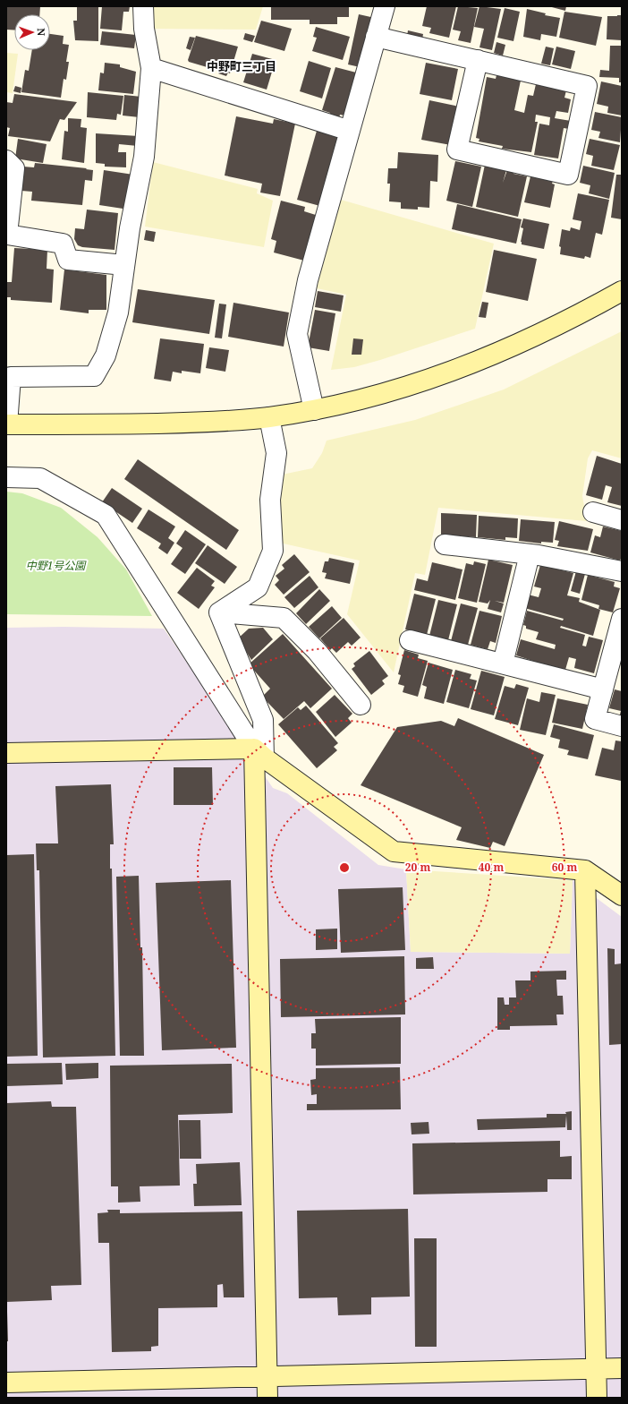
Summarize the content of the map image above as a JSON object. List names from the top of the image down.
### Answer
{
  "districts": ["中野町三丁目"],
  "parks": ["中野1号公園"],
  "north": "right",
  "rings": ["20 m", "40 m", "60 m"]
}
